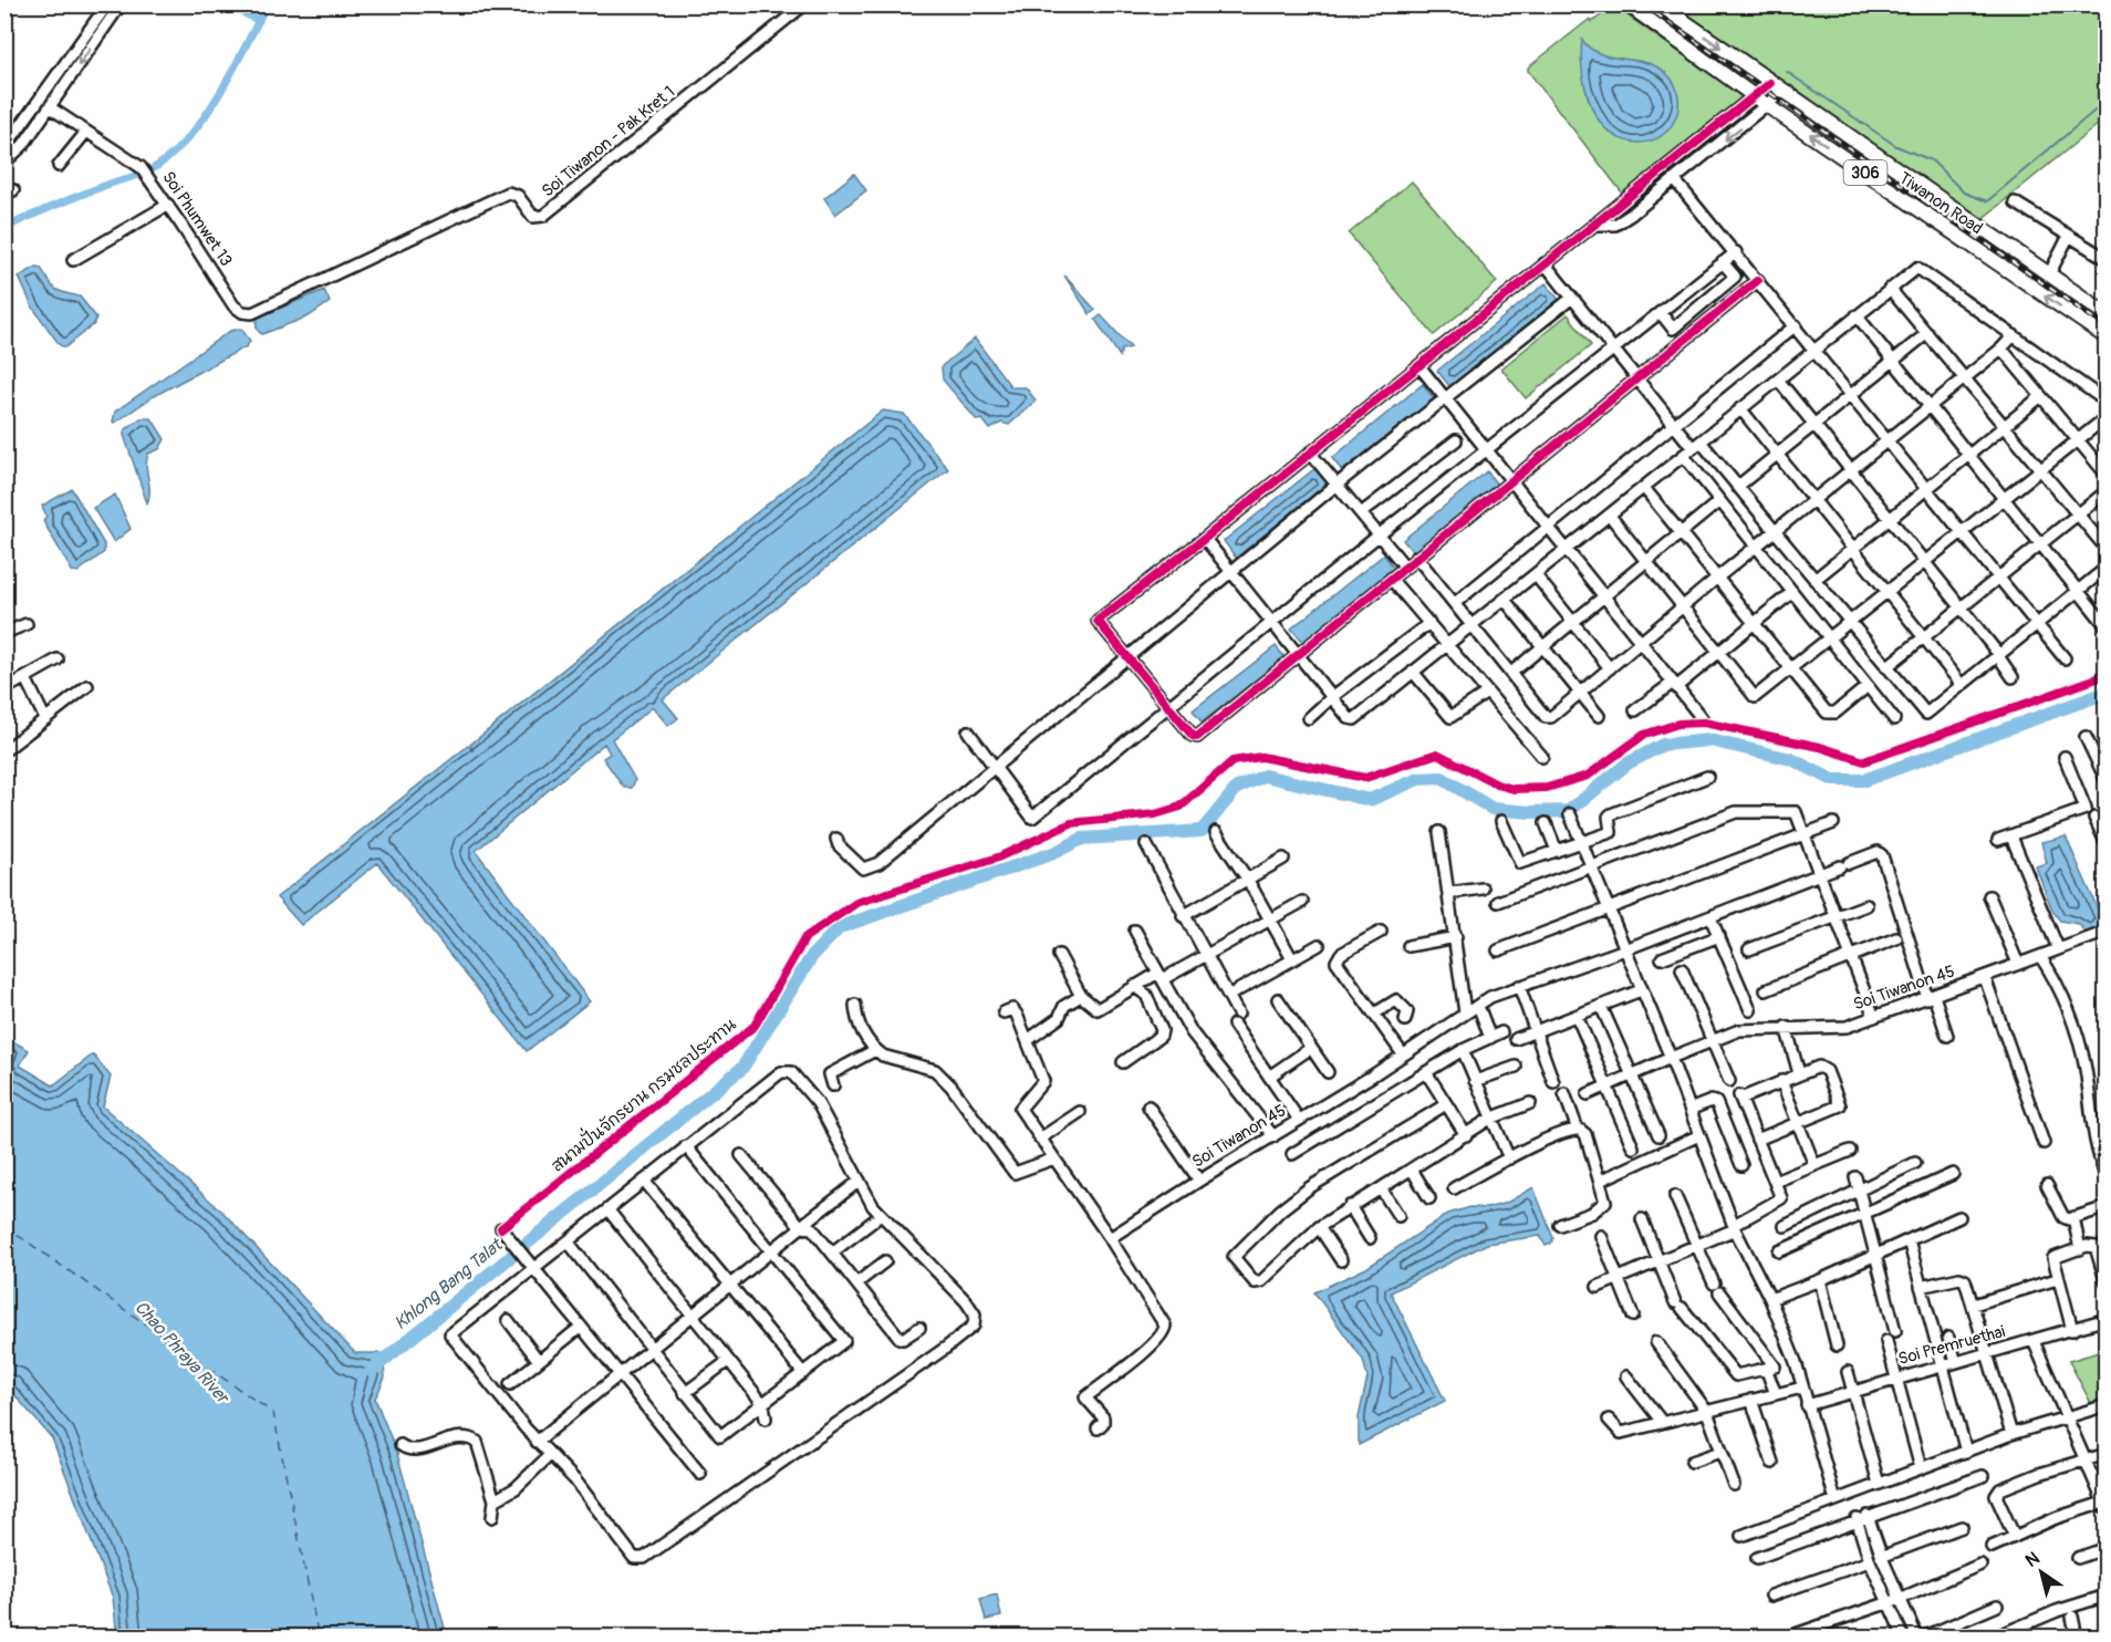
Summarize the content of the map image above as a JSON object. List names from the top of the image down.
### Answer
{
  "streets": {
    "main road": ["306", "Tiwanon Road"],
    "street": [
      "Soi Tiwanon - Pak Kret 1",
      "Soi Phumwet 13",
      "Soi Tiwanon 45",
      "Soi Premruethai"
    ],
    "cycle path": ["สนามปั่นจักรยาน กรมชลประทาน"]
  },
  "crossings": [
    ["Soi Tiwanon - Pak Kret 1", "Soi Phumwet 13"]
  ],
  "water": ["Khlong Bang Talat", "Chao Phraya River"],
  "north": "top left"
}
